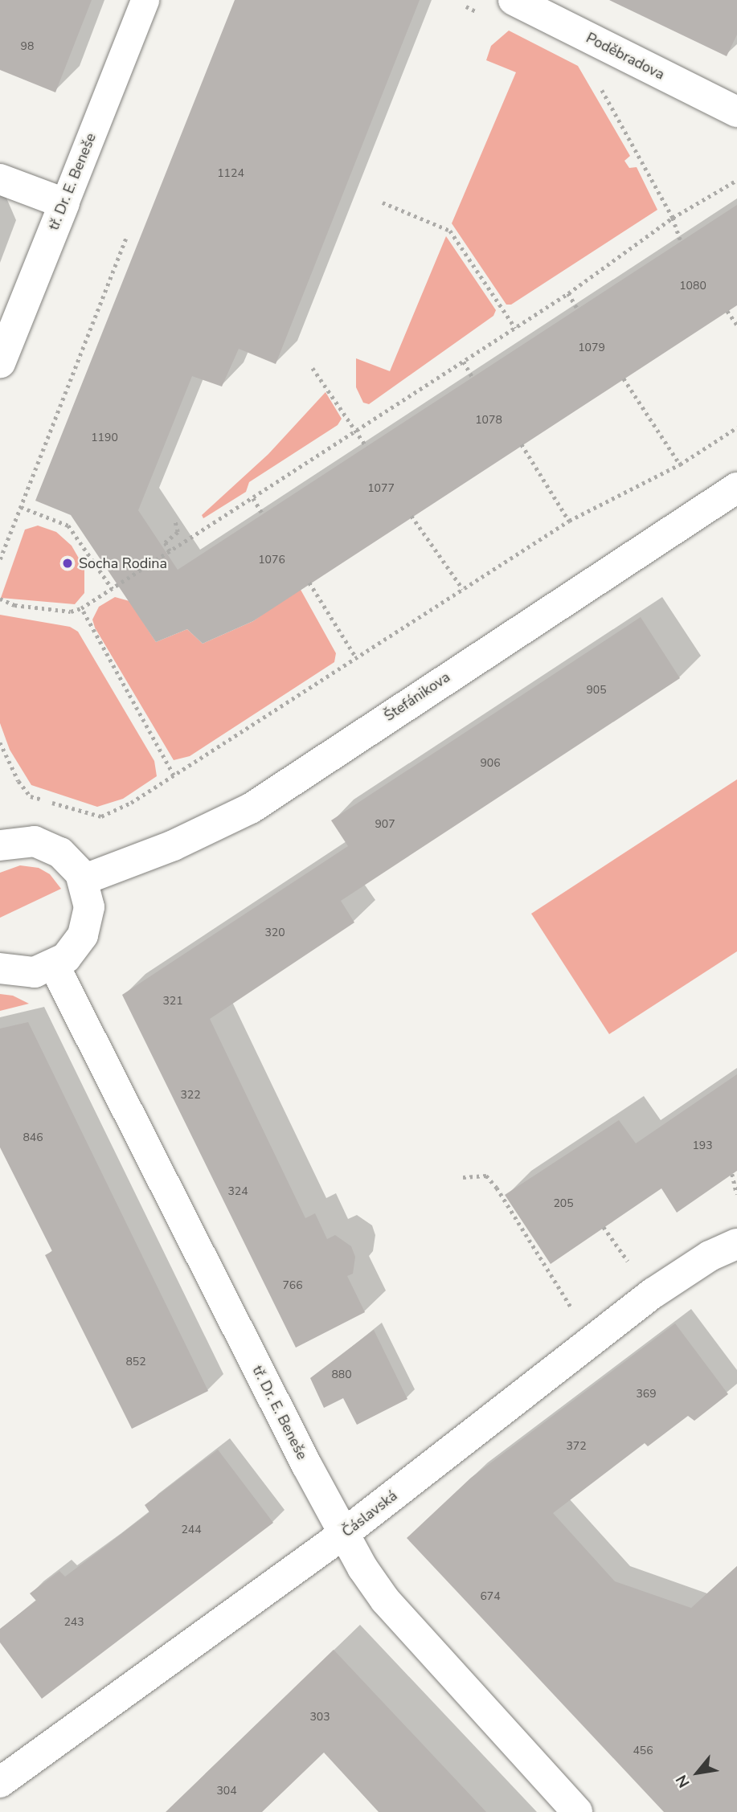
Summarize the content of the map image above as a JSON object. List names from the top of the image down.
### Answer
{
  "streets": {
    "main road": [
      "Poděbradova",
      "tř. Dr. E. Beneše",
      "Štefánikova",
      "Čáslavská"
    ]
  },
  "crossings": [
    ["tř. Dr. E. Beneše", "Čáslavská"]
  ],
  "places": ["Socha Rodina"],
  "house_numbers": [
    "98",
    "1124",
    "1080",
    "1079",
    "1078",
    "1190",
    "1077",
    "1076",
    "905",
    "906",
    "907",
    "320",
    "321",
    "322",
    "846",
    "193",
    "324",
    "205",
    "766",
    "852",
    "880",
    "369",
    "372",
    "244",
    "674",
    "243",
    "303",
    "456",
    "304"
  ],
  "north": "bottom left"
}
